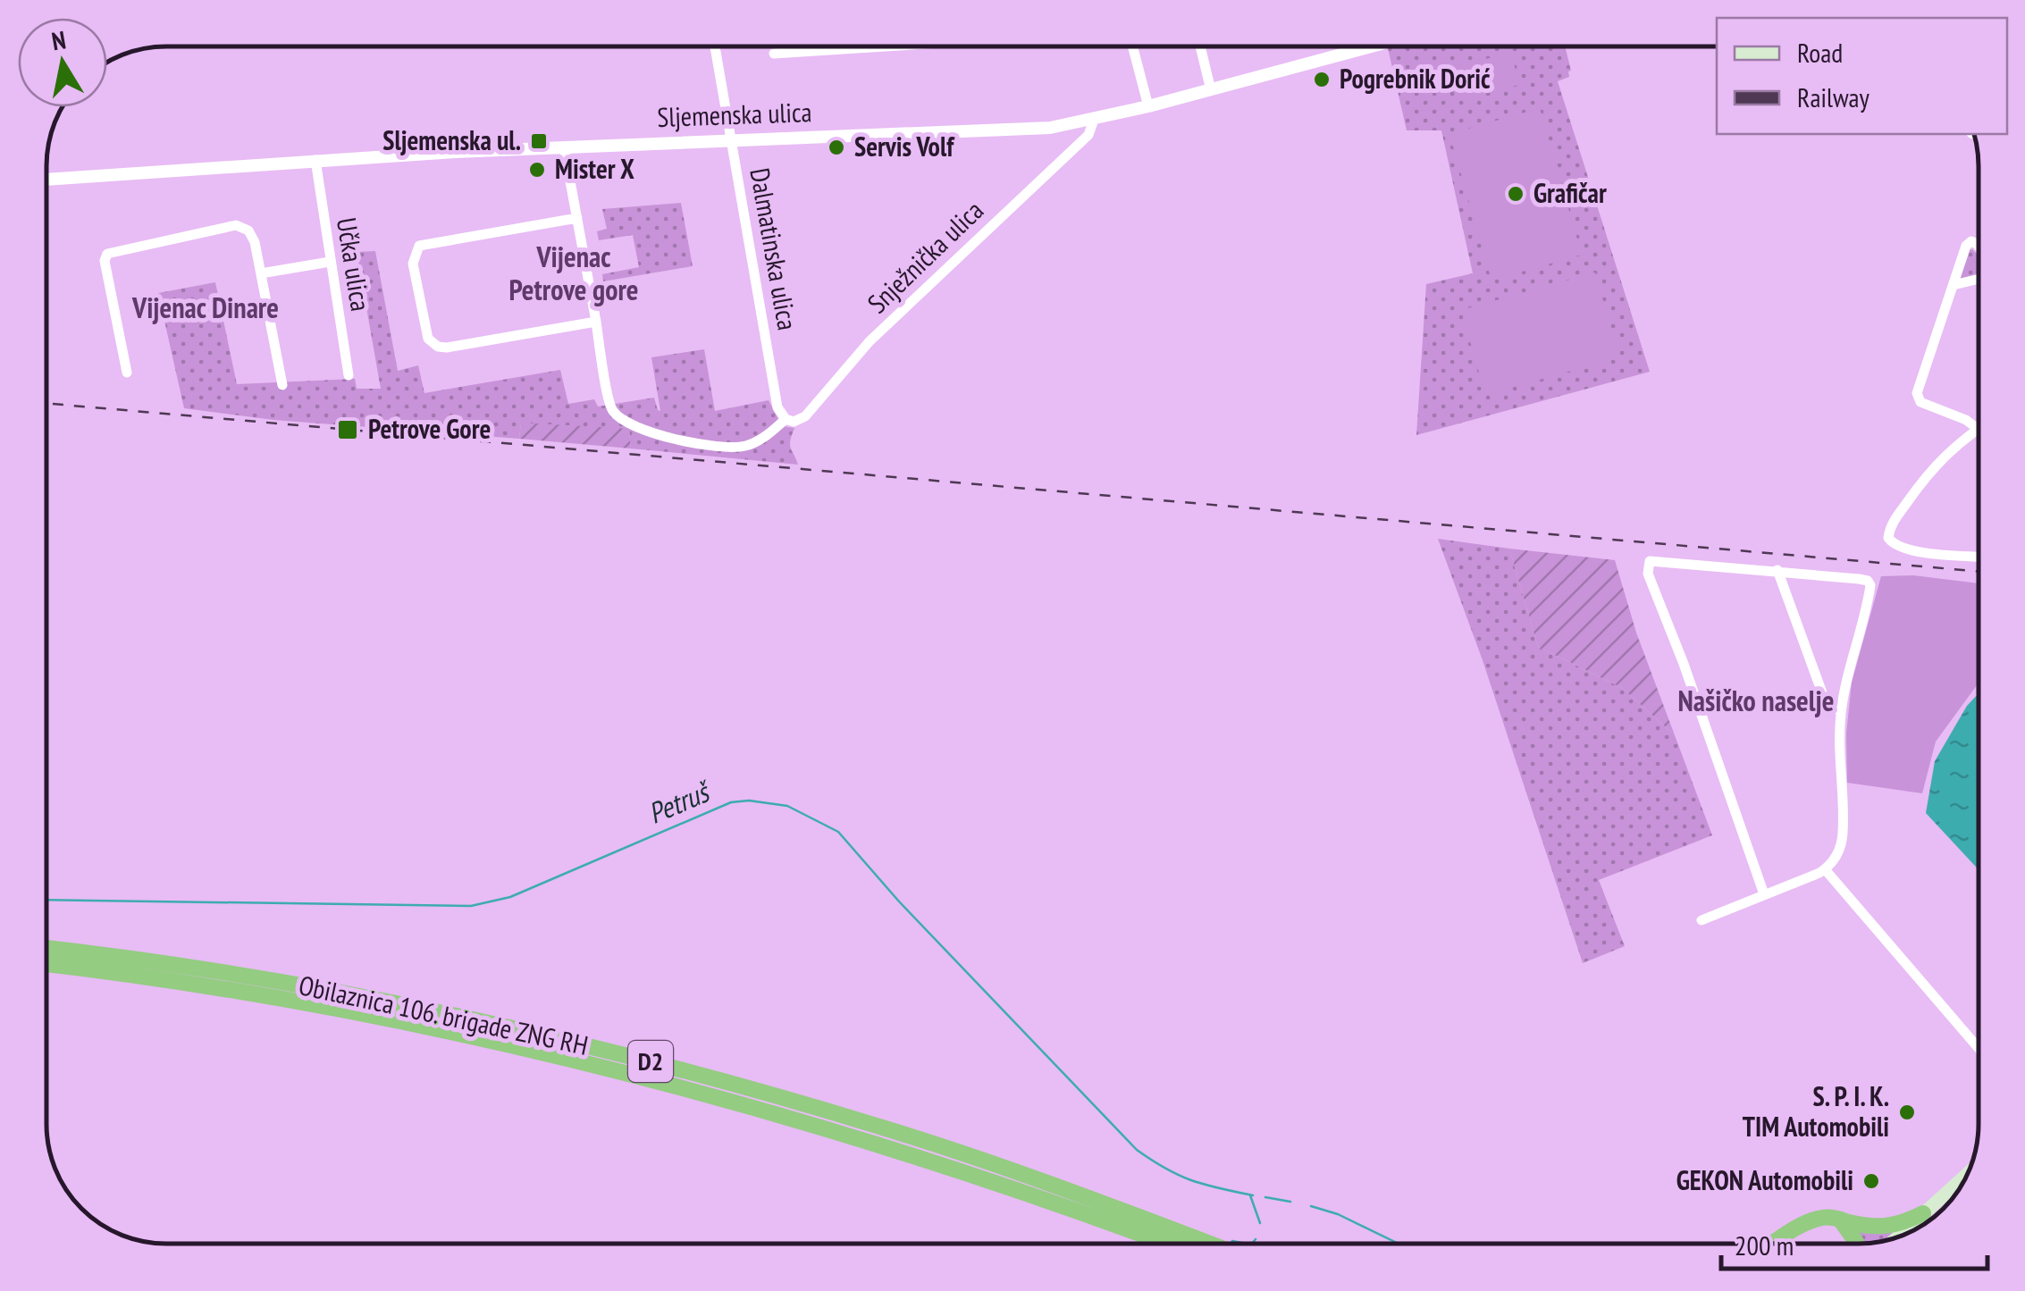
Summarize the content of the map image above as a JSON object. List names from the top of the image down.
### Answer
{
  "streets": {
    "highway": ["Obilaznica 106. brigade ZNG RH", "D2"],
    "street": [
      "Sljemenska ulica",
      "Dalmatinska ulica",
      "Snježnička ulica",
      "Učka ulica"
    ]
  },
  "crossings": [
    ["Sljemenska ulica", "Dalmatinska ulica"],
    ["Sljemenska ulica", "Snježnička ulica"],
    ["Sljemenska ulica", "Učka ulica"],
    ["Dalmatinska ulica", "Snježnička ulica"]
  ],
  "districts": ["Vijenac Petrove gore", "Vijenac Dinare", "Našičko naselje"],
  "water": ["Petruš"],
  "places": {
    "other": [
      "Pogrebnik Dorić",
      "Servis Volf",
      "Mister X",
      "Grafičar",
      "S. P. I. K. TIM Automobili",
      "GEKON Automobili"
    ],
    "transit": ["Sljemenska ul.", "Petrove Gore"]
  },
  "legend": ["Road", "Railway"],
  "scale_bar": "200 m",
  "north": "top"
}
